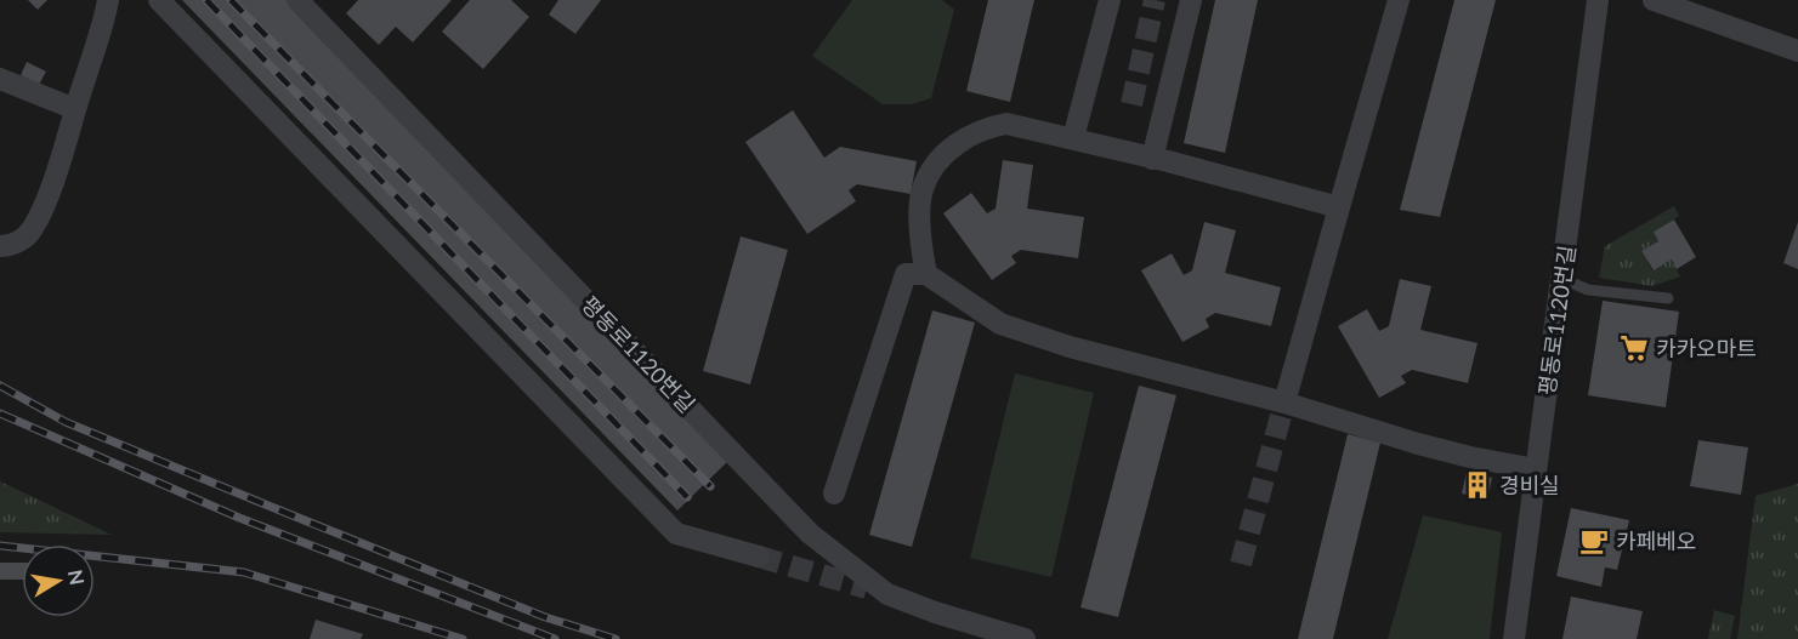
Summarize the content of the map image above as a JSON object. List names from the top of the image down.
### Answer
{
  "streets": {
    "street": ["평동로1120번길"]
  },
  "places": {
    "supermarket": ["카카오마트"],
    "building": ["경비실"],
    "cafe": ["카페베오"]
  },
  "north": "right"
}
